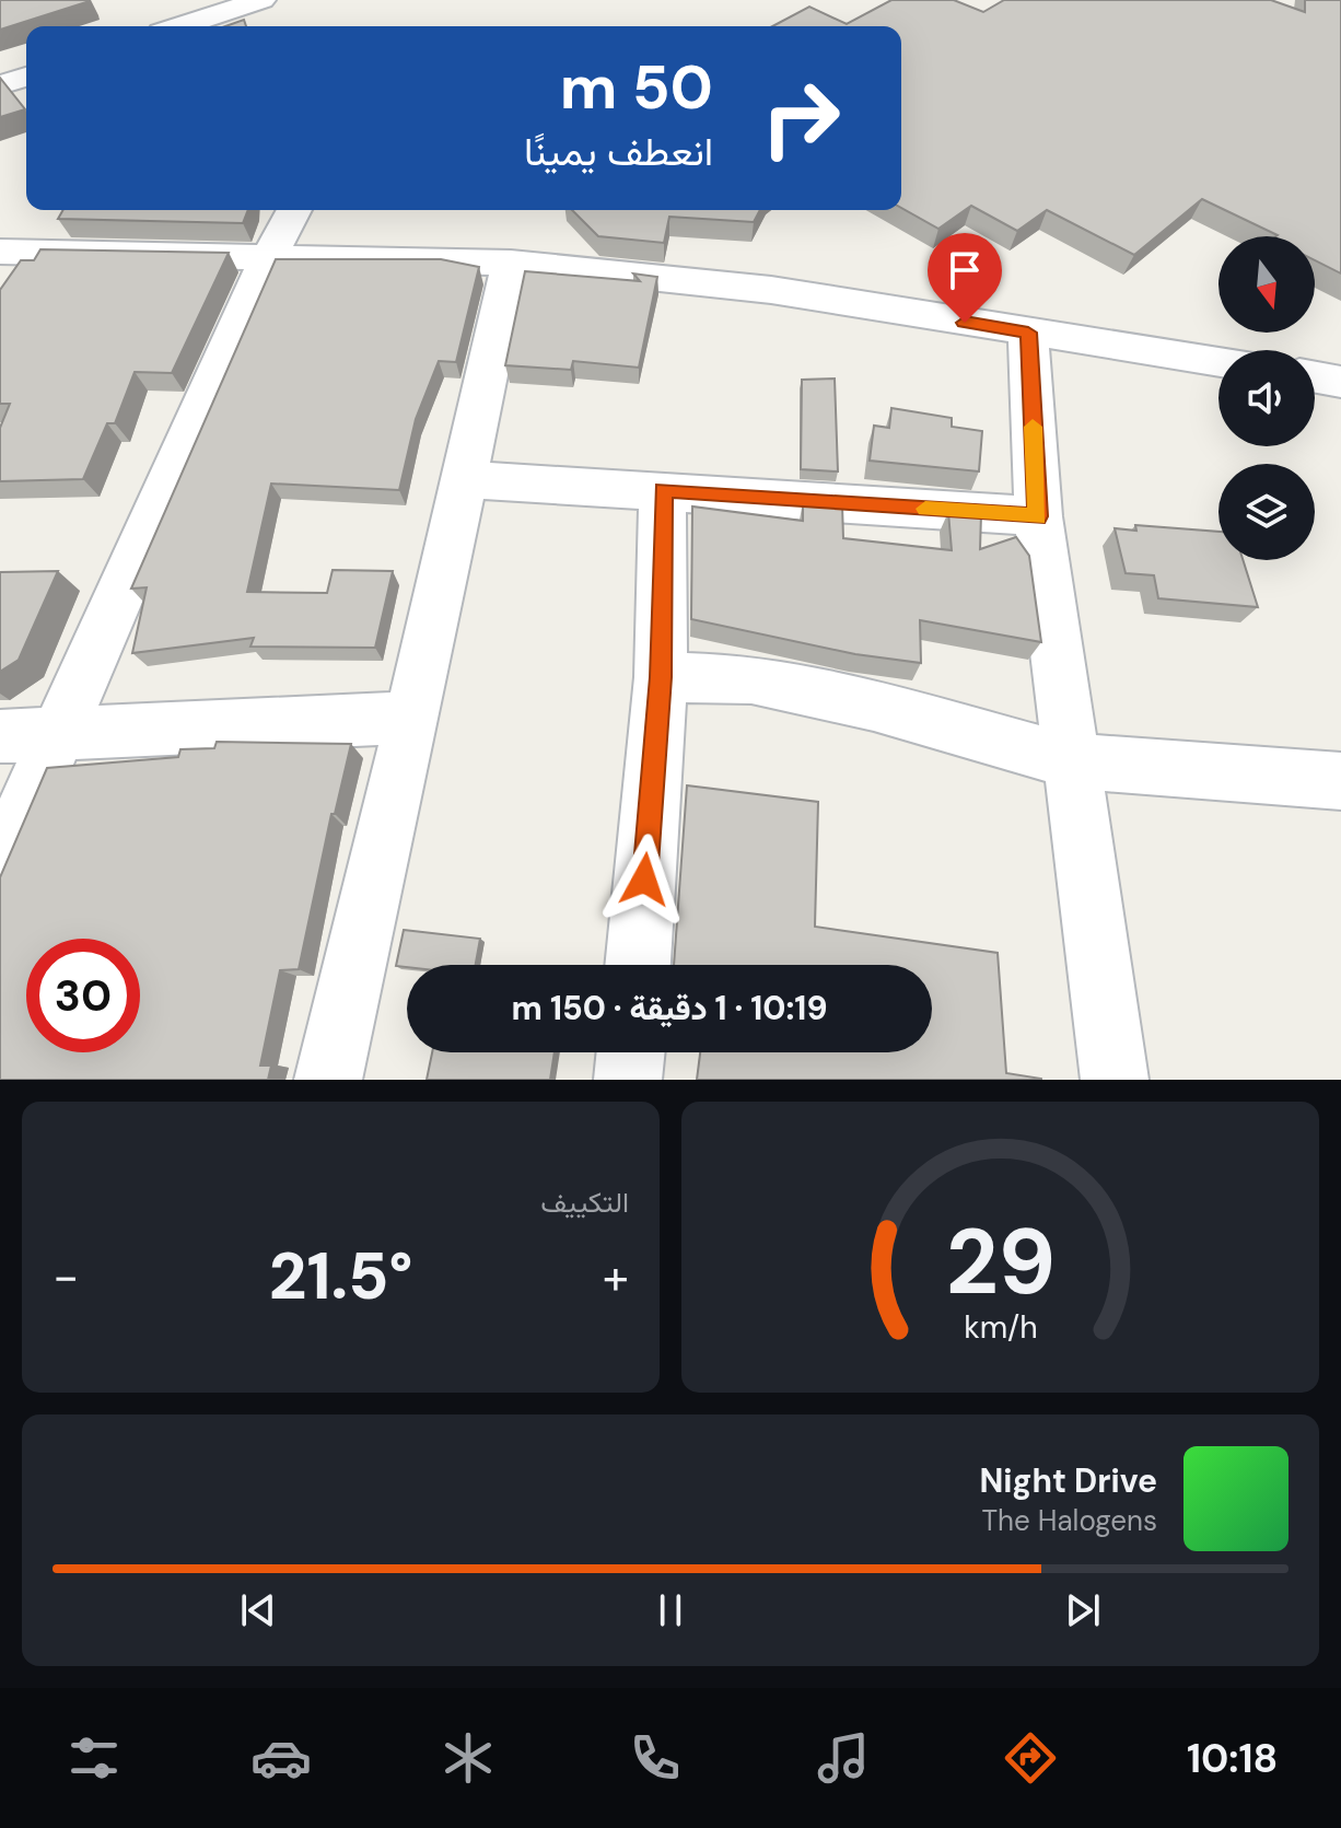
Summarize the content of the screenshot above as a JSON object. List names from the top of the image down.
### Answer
{
  "north": "bottom",
  "page": {
    "turn": ["50 m", "انعطف يمينًا"],
    "limit": "30",
    "trip": "10:19 · 1 دقيقة · 150 m",
    "tile": "التكييف",
    "heat": ["−", "21.5°", "+"],
    "song": ["Night Drive", "The Halogens"],
    "tabs": "10:18",
    "gauge": ["29", "km/h"]
  }
}
